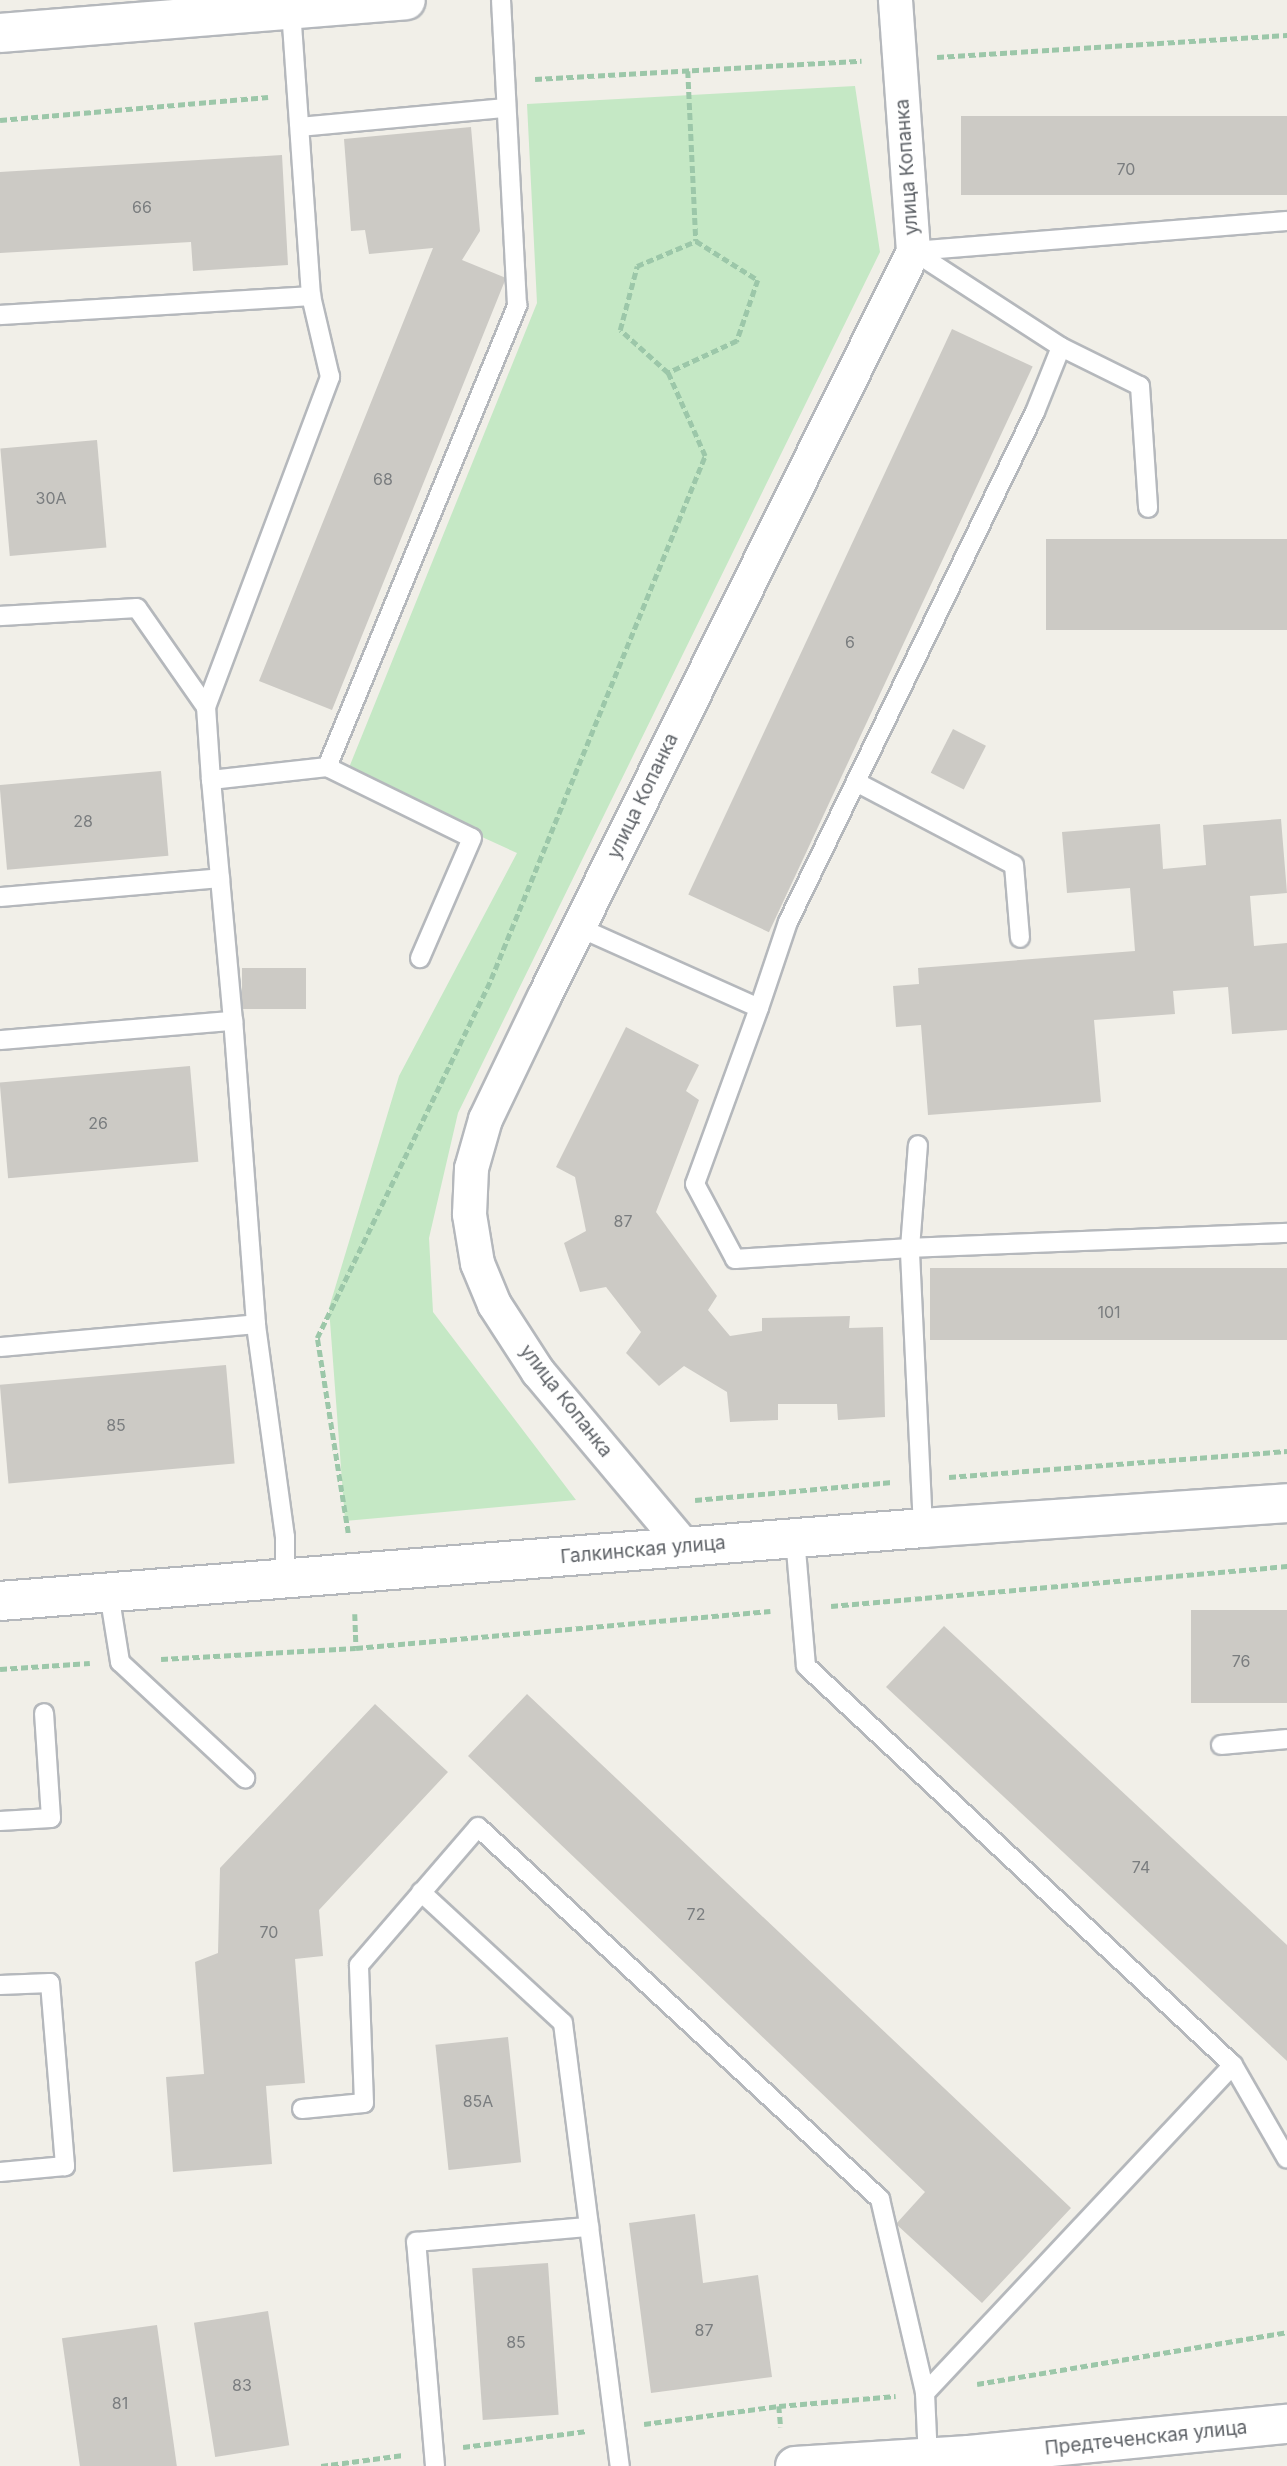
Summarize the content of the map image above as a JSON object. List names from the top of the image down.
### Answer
{
  "streets": {
    "street": ["улица Копанка", "Галкинская улица", "Предтеченская улица"]
  },
  "crossings": [
    ["улица Копанка", "Галкинская улица"]
  ],
  "house_numbers": [
    "70",
    "66",
    "68",
    "30А",
    "6",
    "28",
    "26",
    "87",
    "101",
    "85",
    "76",
    "74",
    "72",
    "70",
    "85А",
    "87",
    "85",
    "83",
    "81"
  ]
}
